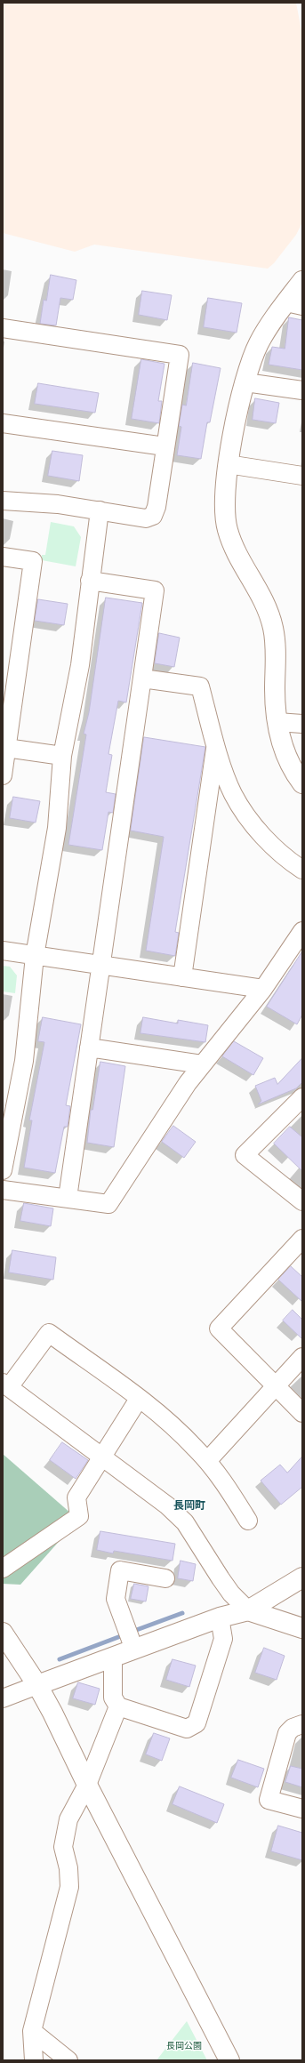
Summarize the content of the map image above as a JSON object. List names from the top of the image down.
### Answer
{
  "districts": ["長岡町"],
  "parks": ["長岡公園"]
}
